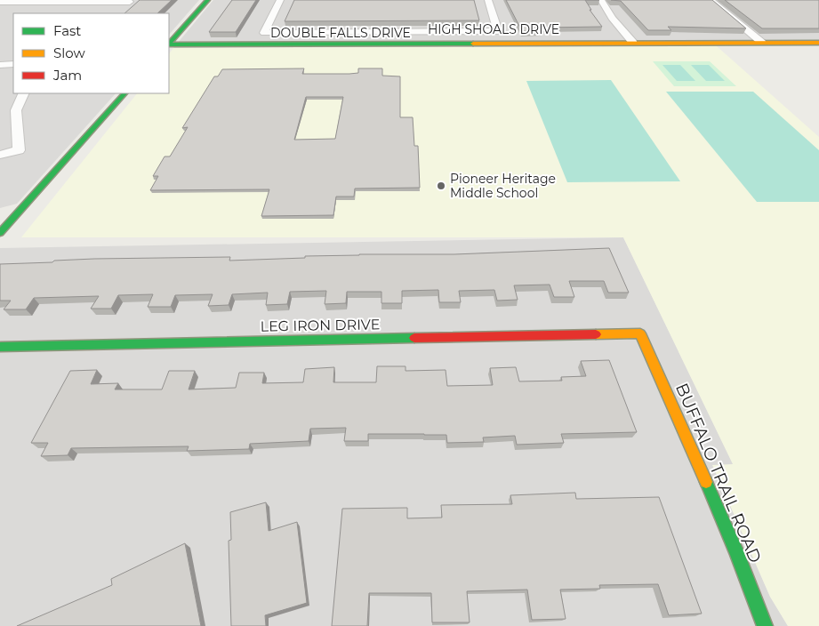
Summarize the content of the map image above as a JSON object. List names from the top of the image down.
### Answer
{
  "streets": {
    "street": [
      "HIGH SHOALS DRIVE",
      "DOUBLE FALLS DRIVE",
      "LEG IRON DRIVE",
      "BUFFALO TRAIL ROAD"
    ]
  },
  "crossings": [
    ["LEG IRON DRIVE", "BUFFALO TRAIL ROAD"]
  ],
  "places": ["Pioneer Heritage Middle School"],
  "legend": ["Fast", "Slow", "Jam"]
}
